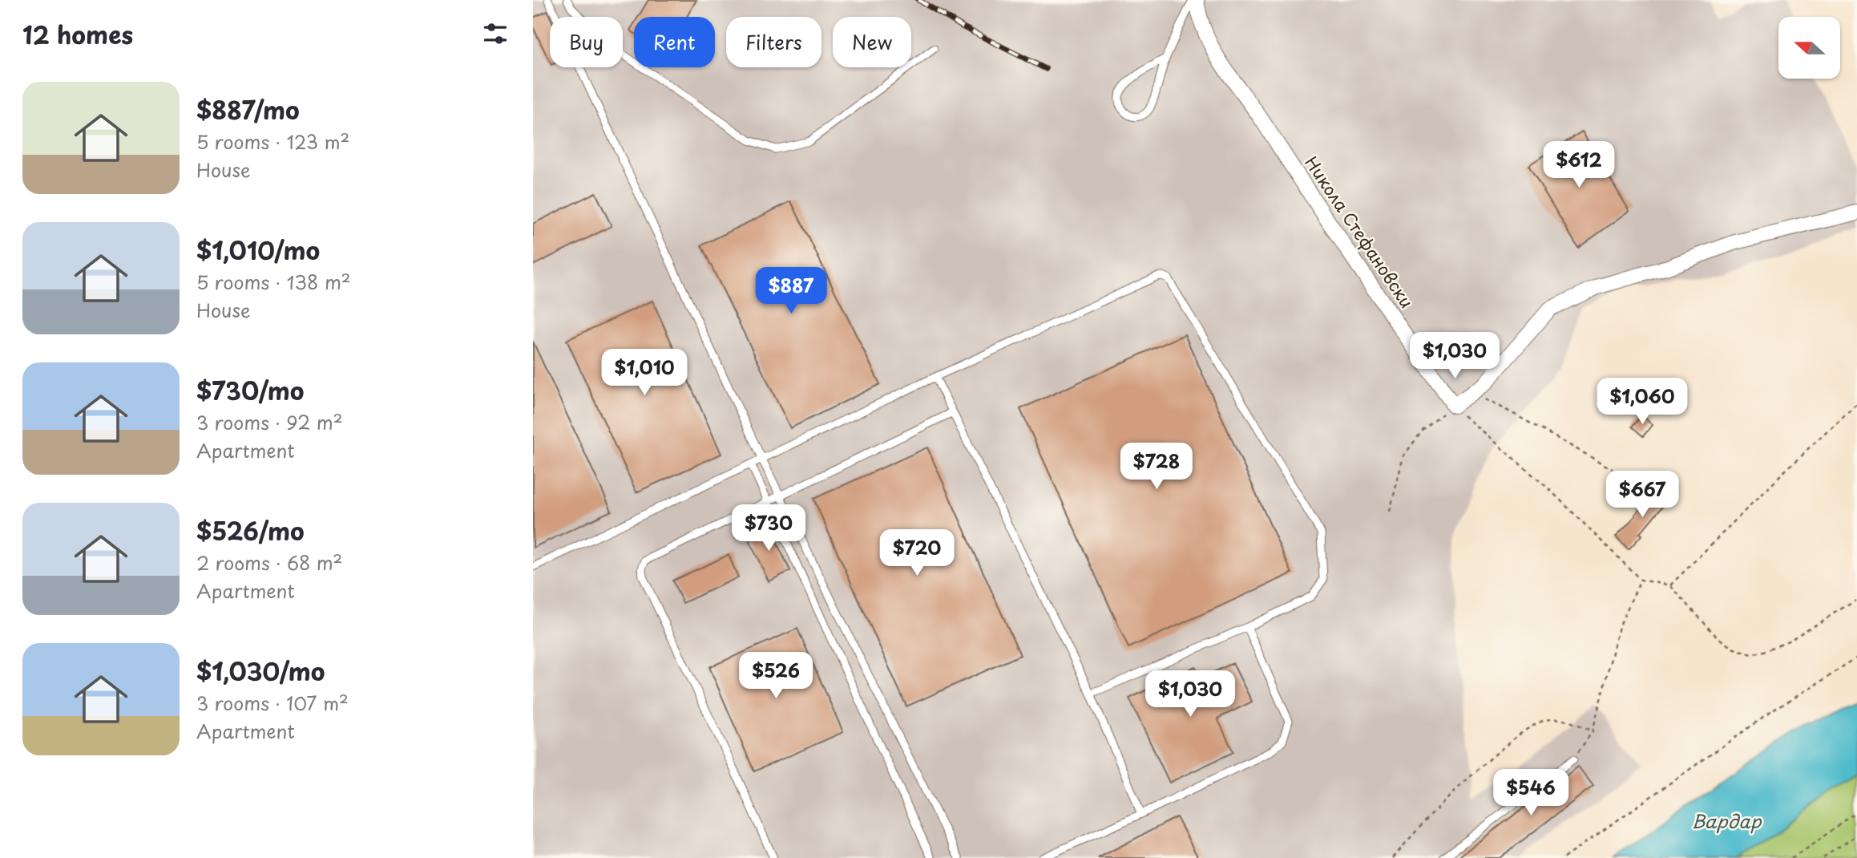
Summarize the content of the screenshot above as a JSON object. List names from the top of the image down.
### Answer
{
  "streets": {
    "street": ["Никола Стефановски"]
  },
  "water": ["Вардар"],
  "north": "left",
  "page": {
    "heading": "12 homes",
    "chip": [
      "Buy",
      "Rent",
      "Filters",
      "New"
    ],
    "list": [
      {
        "name": "$887/mo",
        "note": "5 rooms · 123 m² · House"
      },
      {
        "name": "$1,010/mo",
        "note": "5 rooms · 138 m² · House"
      },
      {
        "name": "$730/mo",
        "note": "3 rooms · 92 m² · Apartment"
      },
      {
        "name": "$526/mo",
        "note": "2 rooms · 68 m² · Apartment"
      },
      {
        "name": "$1,030/mo",
        "note": "3 rooms · 107 m² · Apartment"
      }
    ],
    "price": [
      "$612",
      "$887",
      "$1,030",
      "$1,010",
      "$1,060",
      "$728",
      "$667",
      "$730",
      "$720",
      "$526",
      "$1,030",
      "$546"
    ]
  }
}
